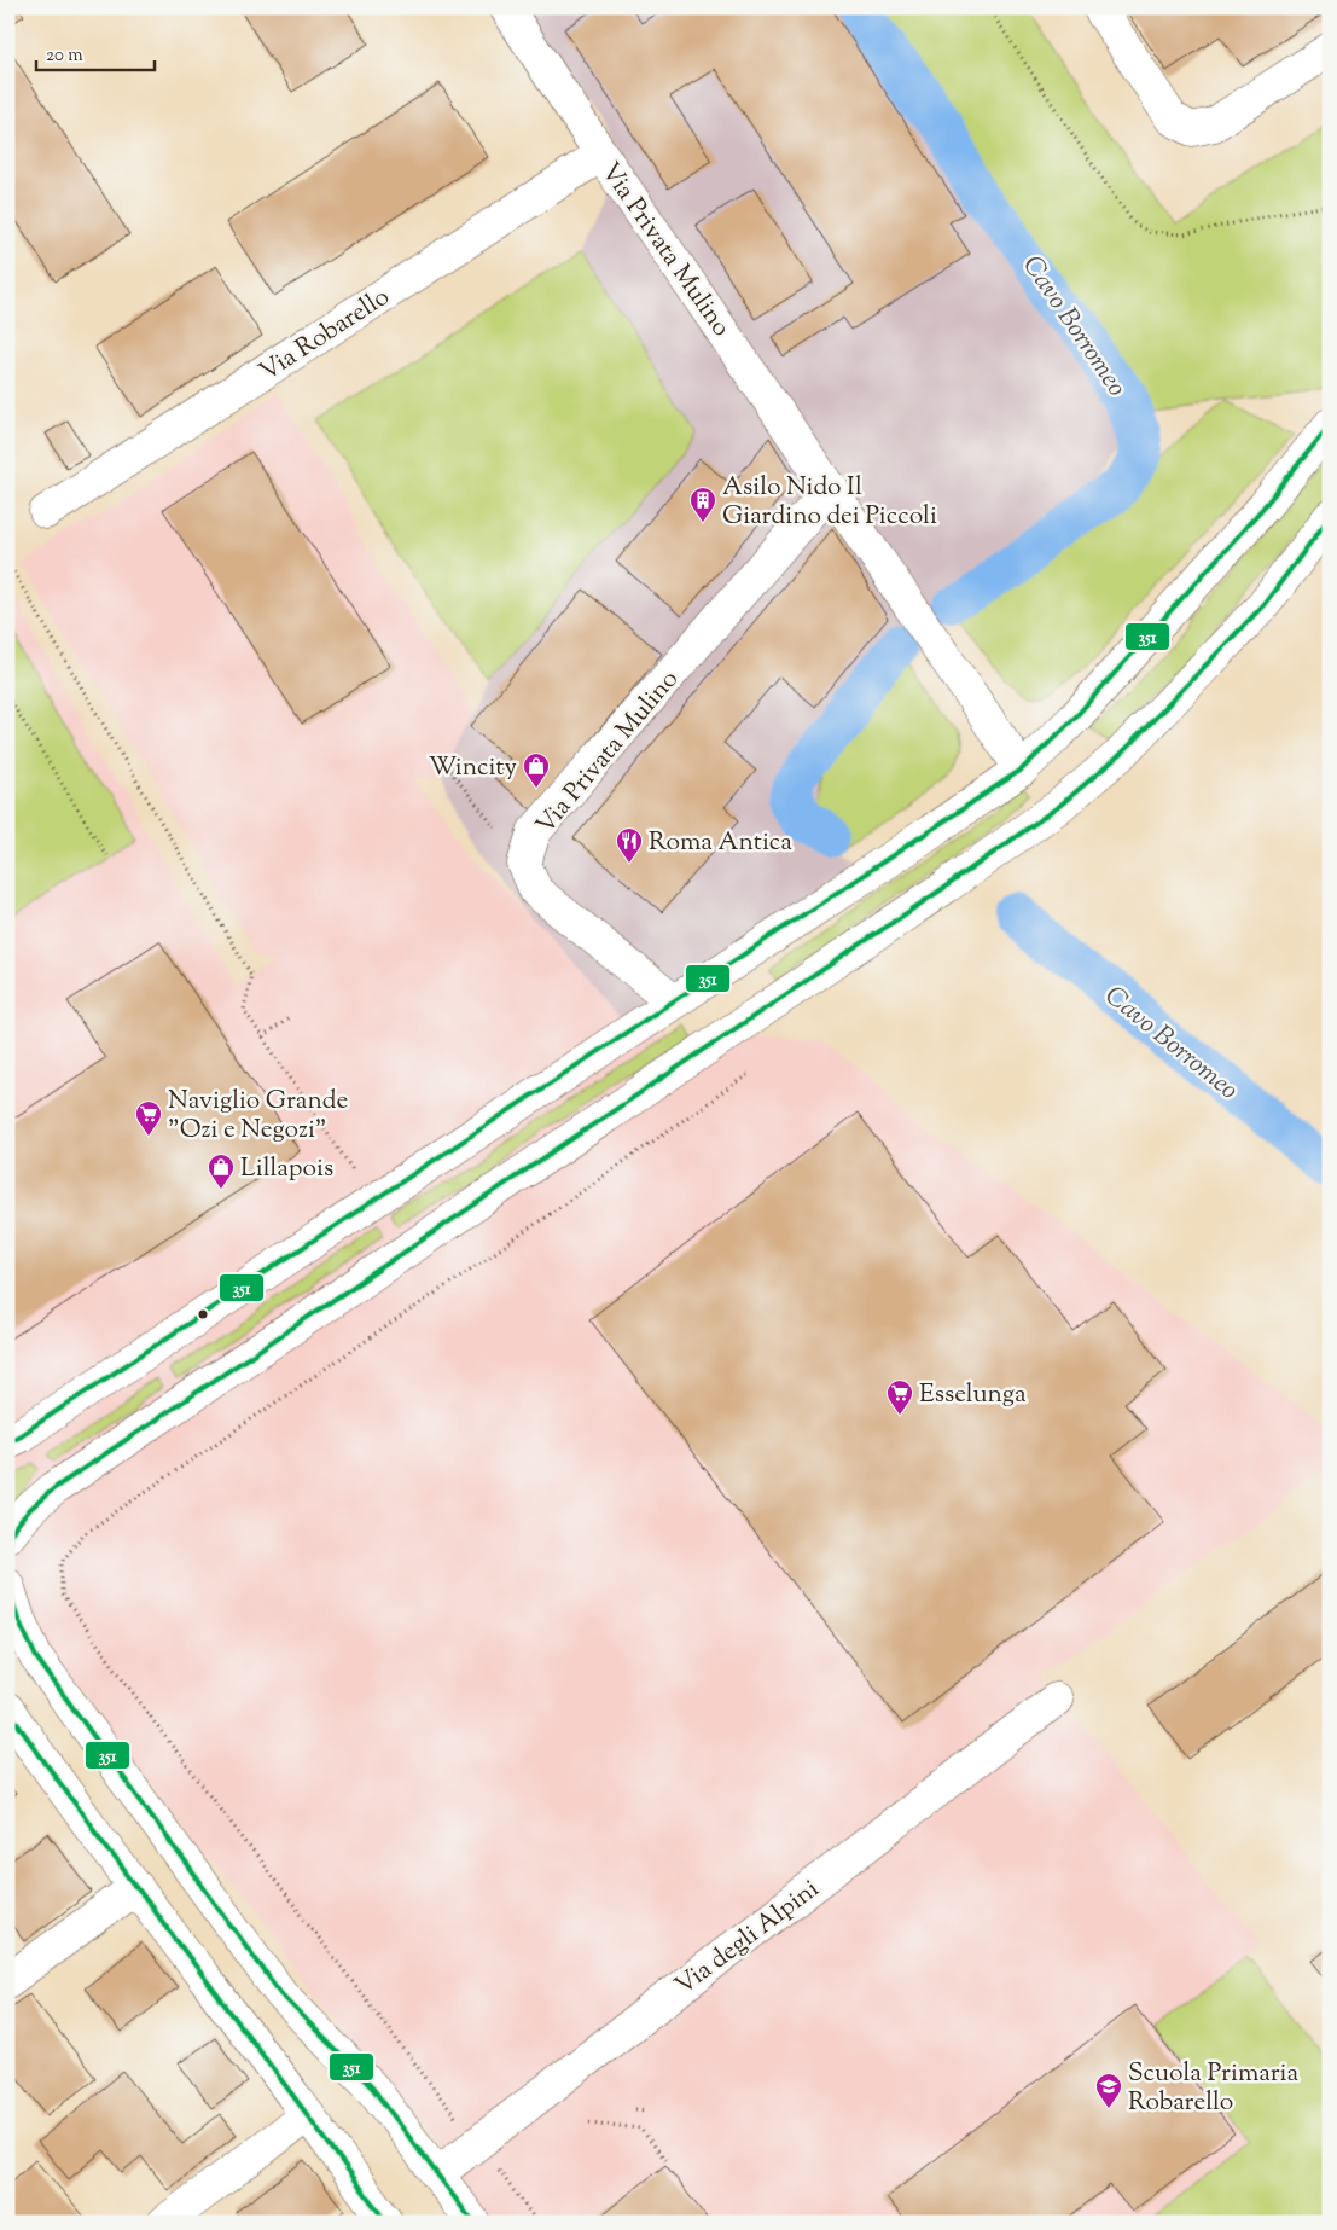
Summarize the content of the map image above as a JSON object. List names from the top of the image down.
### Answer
{
  "streets": {
    "street": ["Via Privata Mulino", "Via Robarello", "Via degli Alpini"]
  },
  "crossings": [
    ["Via Privata Mulino", "Via Robarello"]
  ],
  "water": ["Cavo Borromeo"],
  "places": {
    "building": ["Asilo Nido Il Giardino dei Piccoli"],
    "shop": ["Wincity", "Lillapois"],
    "restaurant": ["Roma Antica"],
    "supermarket": ["Naviglio Grande \"Ozi e Negozi\"", "Esselunga"],
    "school or university": ["Scuola Primaria Robarello"]
  },
  "lines": ["transit line 351"],
  "scale_bar": "20 m"
}
